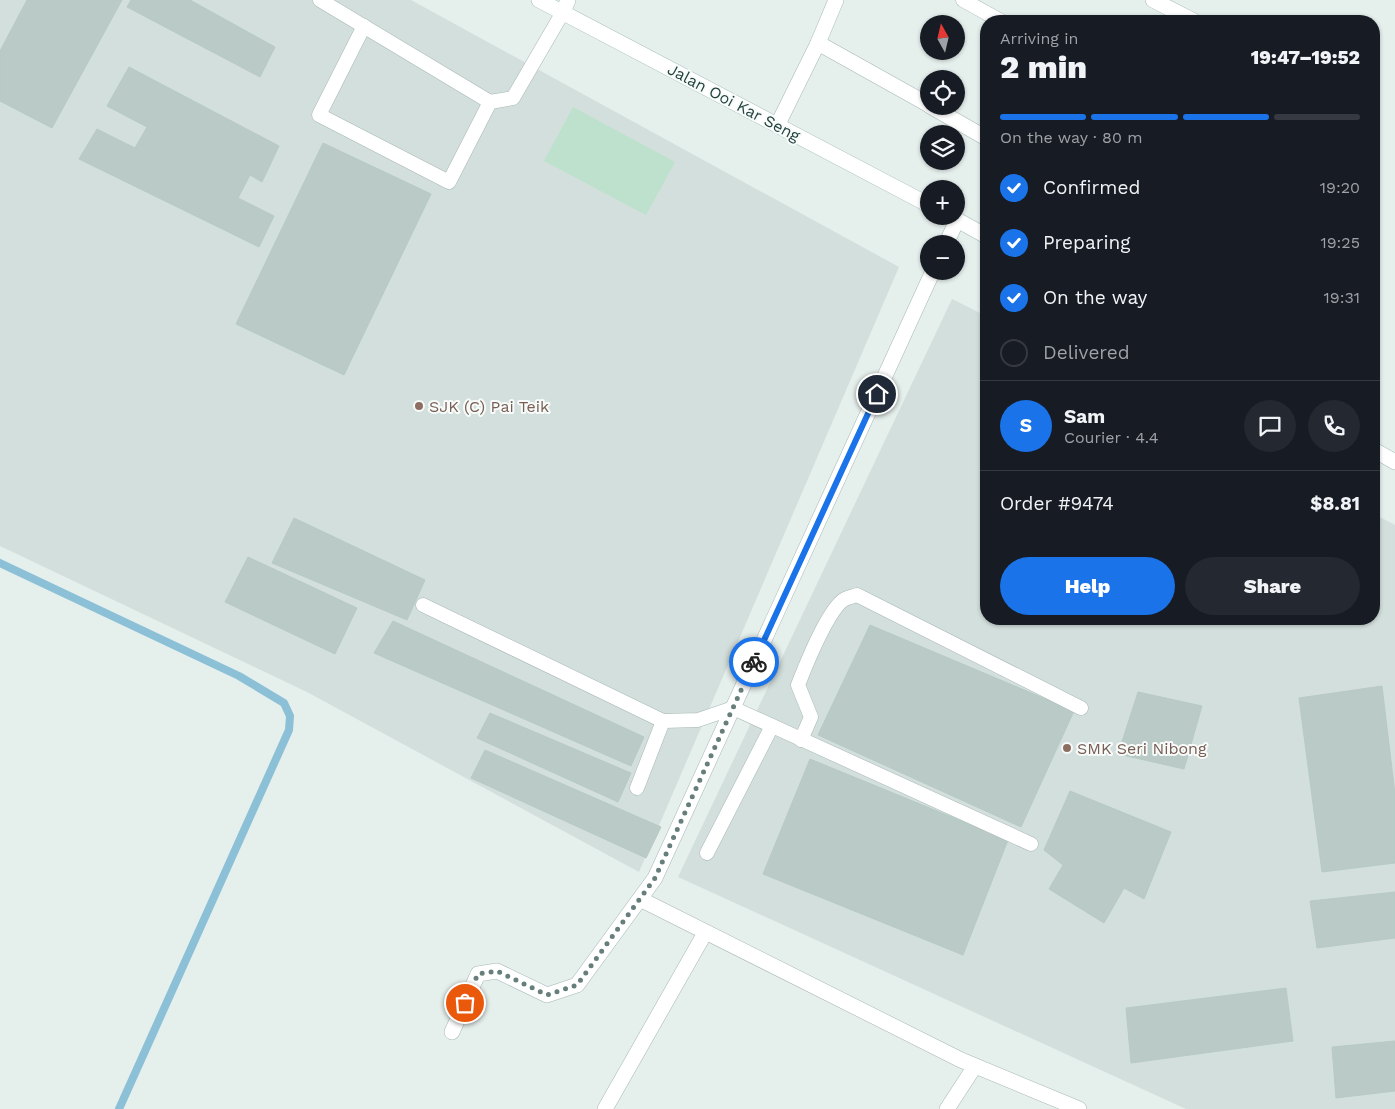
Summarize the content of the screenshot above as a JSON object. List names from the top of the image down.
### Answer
{
  "streets": {
    "street": ["Jalan Ooi Kar Seng"]
  },
  "places": ["SJK (C) Pai Teik", "SMK Seri Nibong"],
  "north": "top",
  "page": {
    "map_buttons": ["+", "−"],
    "heading": ["2 min", "Arriving in", "19:47–19:52"],
    "panel": [
      "Sam",
      "Courier · 4.4",
      "Order #9474",
      "$8.81"
    ],
    "bar": "On the way · 80 m",
    "list": [
      ["Confirmed", "19:20"],
      ["Preparing", "19:25"],
      ["On the way", "19:31"],
      "Delivered"
    ],
    "round": "S",
    "buttons": ["Help", "Share"]
  }
}
